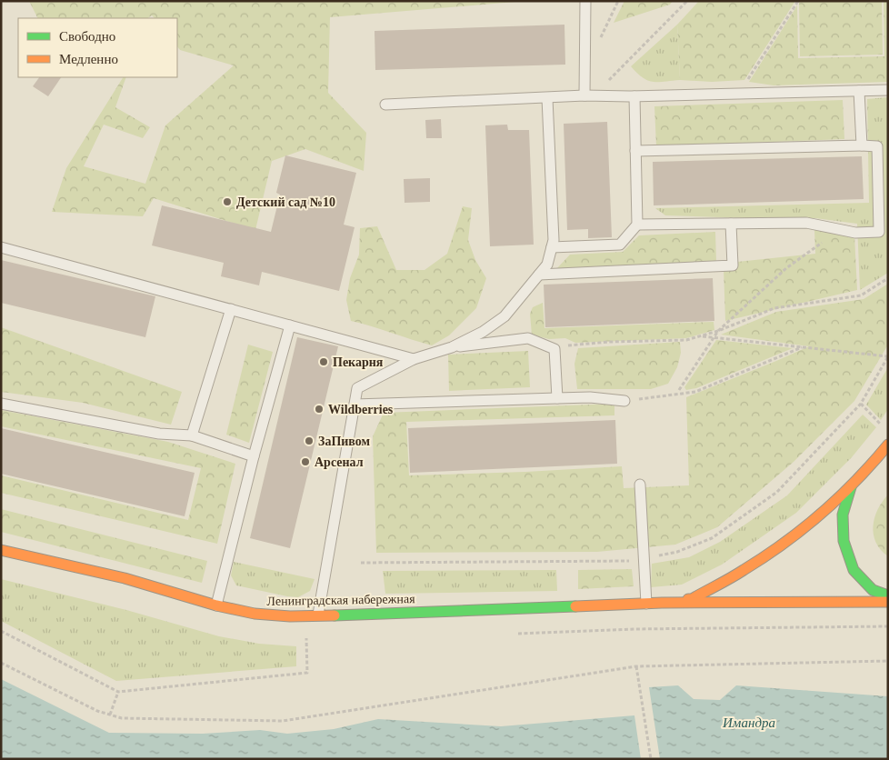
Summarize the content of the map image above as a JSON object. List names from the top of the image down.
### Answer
{
  "streets": {
    "main road": ["Ленинградская набережная"]
  },
  "water": ["Имандра"],
  "places": [
    "Детский сад №10",
    "Пекарня",
    "Wildberries",
    "ЗаПивом",
    "Арсенал"
  ],
  "legend": ["Свободно", "Медленно"]
}
